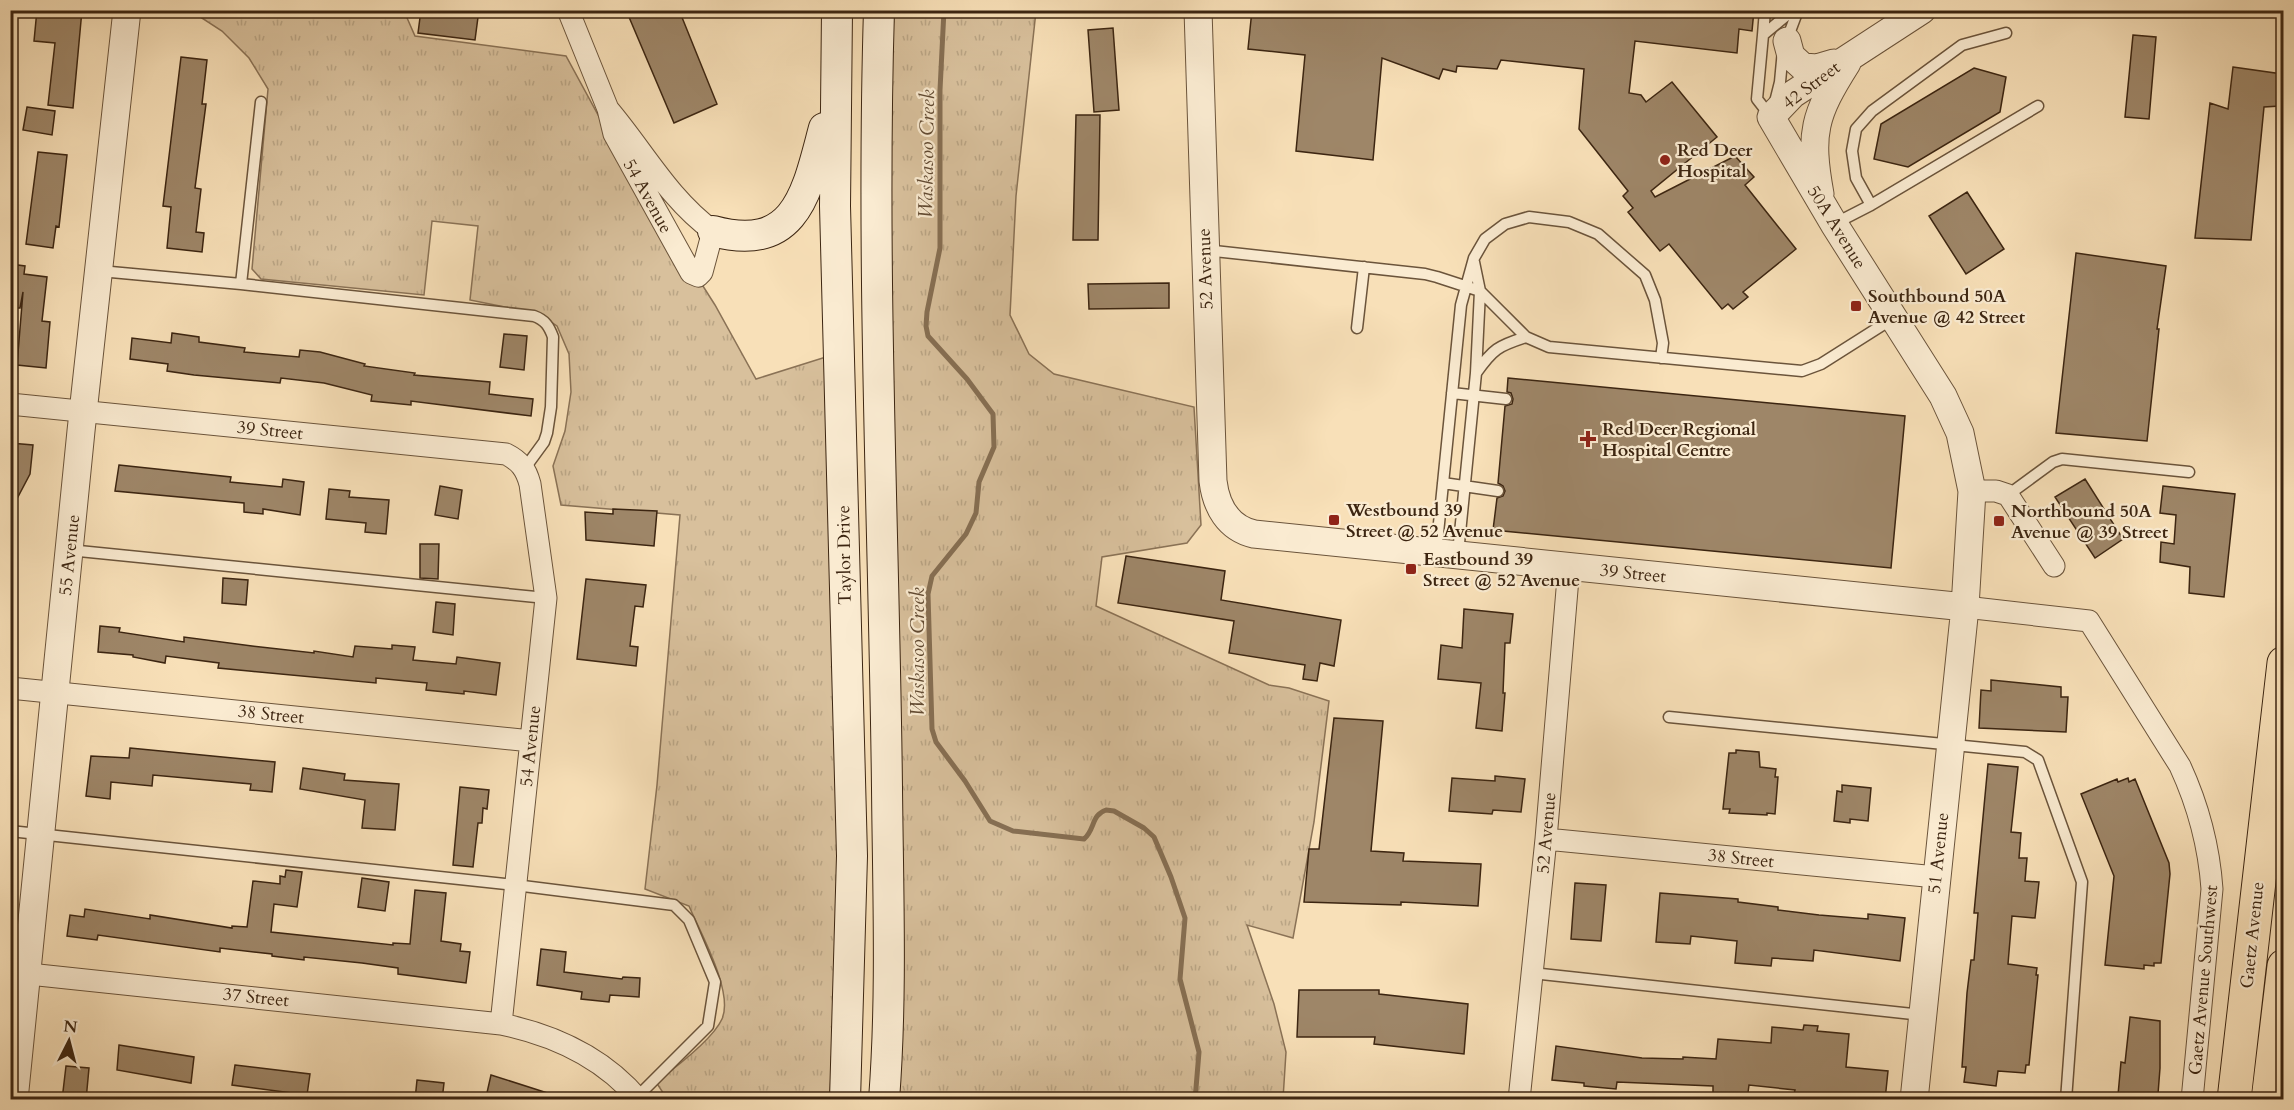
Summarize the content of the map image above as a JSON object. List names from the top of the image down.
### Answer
{
  "streets": {
    "main road": ["Taylor Drive", "Gaetz Avenue"],
    "street": [
      "42 Street",
      "54 Avenue",
      "50A Avenue",
      "52 Avenue",
      "39 Street",
      "55 Avenue",
      "38 Street",
      "51 Avenue",
      "Gaetz Avenue Southwest",
      "37 Street"
    ]
  },
  "crossings": [
    ["42 Street", "50A Avenue"],
    ["54 Avenue", "39 Street"],
    ["54 Avenue", "38 Street"],
    ["54 Avenue", "37 Street"],
    ["50A Avenue", "39 Street"],
    ["50A Avenue", "51 Avenue"],
    ["50A Avenue", "Gaetz Avenue Southwest"],
    ["52 Avenue", "39 Street"],
    ["52 Avenue", "38 Street"],
    ["39 Street", "55 Avenue"],
    ["39 Street", "51 Avenue"],
    ["39 Street", "Gaetz Avenue Southwest"],
    ["55 Avenue", "38 Street"],
    ["55 Avenue", "37 Street"],
    ["38 Street", "51 Avenue"],
    ["51 Avenue", "Gaetz Avenue Southwest"]
  ],
  "water": ["Waskasoo Creek"],
  "places": {
    "other": ["Red Deer Hospital"],
    "transit": [
      "Southbound 50A Avenue @ 42 Street",
      "Westbound 39 Street @ 52 Avenue",
      "Northbound 50A Avenue @ 39 Street",
      "Eastbound 39 Street @ 52 Avenue"
    ],
    "health": ["Red Deer Regional Hospital Centre"]
  },
  "north": "top"
}
